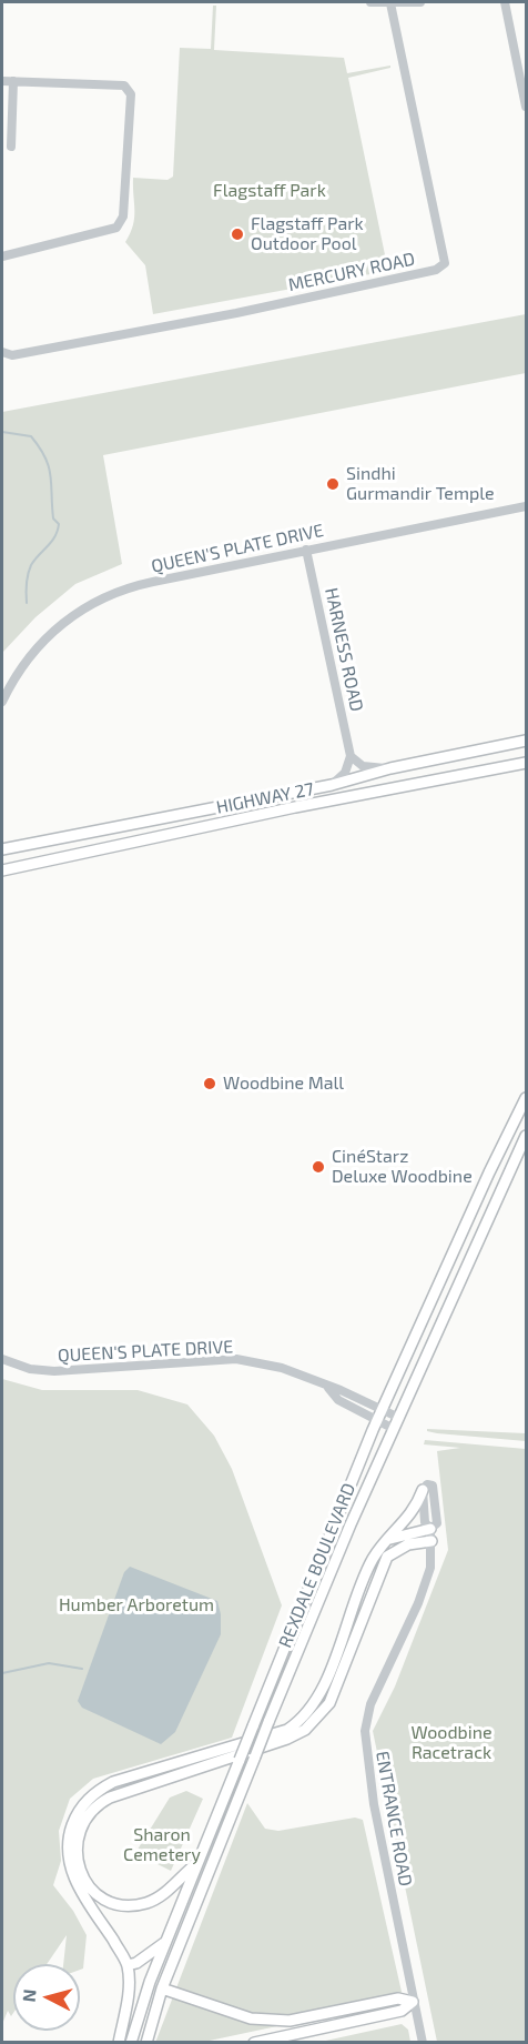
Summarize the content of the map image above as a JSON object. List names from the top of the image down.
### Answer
{
  "streets": {
    "main road": ["HIGHWAY 27", "REXDALE BOULEVARD"],
    "street": [
      "MERCURY ROAD",
      "QUEEN'S PLATE DRIVE",
      "HARNESS ROAD",
      "ENTRANCE ROAD"
    ]
  },
  "crossings": [
    ["QUEEN'S PLATE DRIVE", "HARNESS ROAD"],
    ["QUEEN'S PLATE DRIVE", "REXDALE BOULEVARD"]
  ],
  "parks": [
    "Flagstaff Park",
    "Humber Arboretum",
    "Woodbine Racetrack",
    "Sharon Cemetery"
  ],
  "places": [
    "Flagstaff Park Outdoor Pool",
    "Sindhi Gurmandir Temple",
    "Woodbine Mall",
    "CinéStarz Deluxe Woodbine"
  ],
  "north": "left"
}
